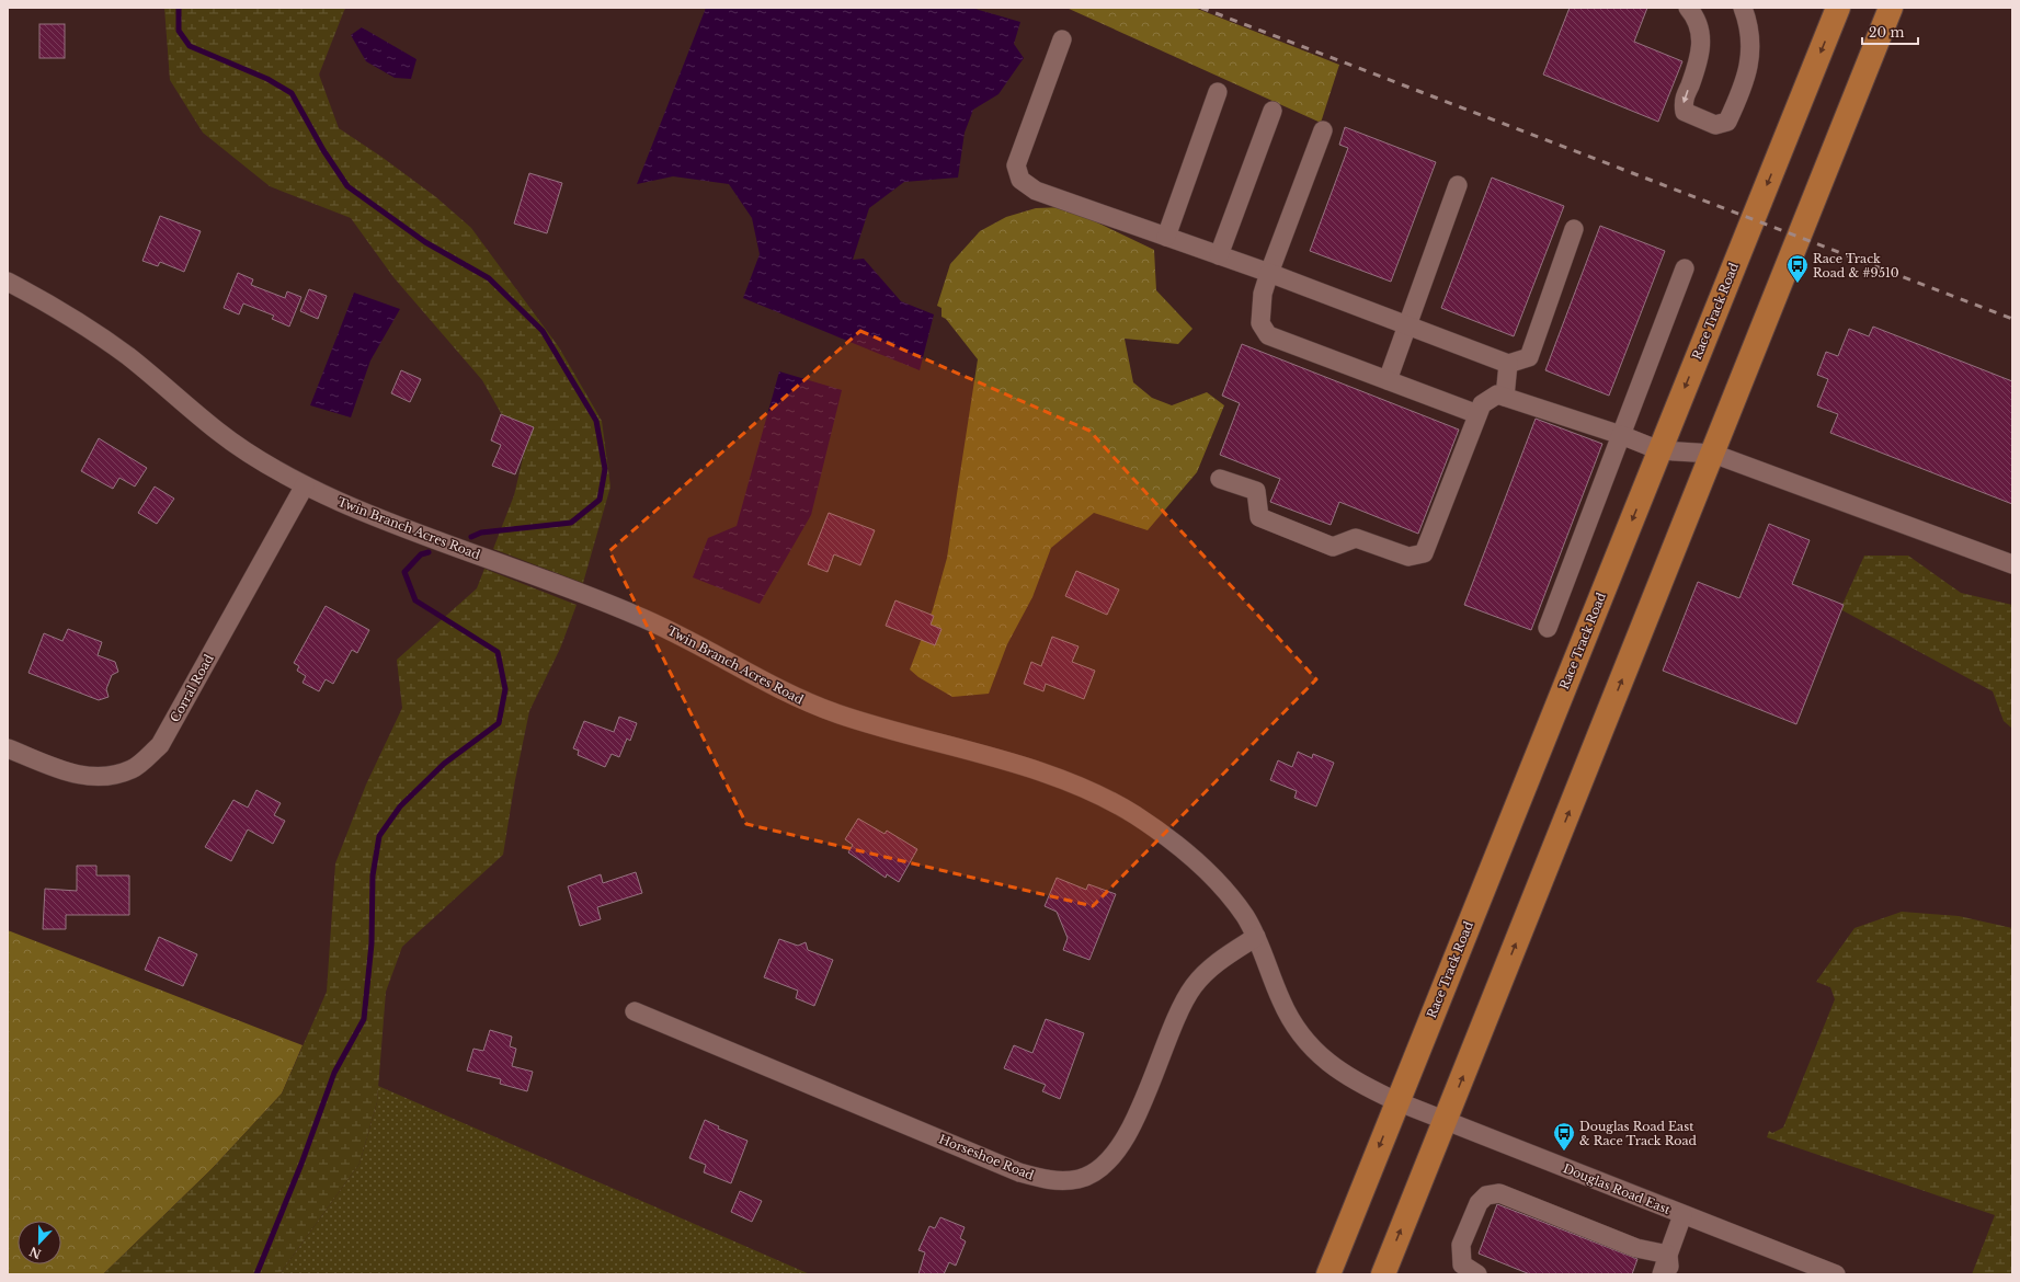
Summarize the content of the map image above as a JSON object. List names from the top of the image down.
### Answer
{
  "streets": {
    "main road": ["Race Track Road"],
    "street": [
      "Twin Branch Acres Road",
      "Corral Road",
      "Horseshoe Road",
      "Douglas Road East"
    ]
  },
  "crossings": [
    ["Race Track Road", "Twin Branch Acres Road"],
    ["Race Track Road", "Douglas Road East"],
    ["Twin Branch Acres Road", "Corral Road"],
    ["Twin Branch Acres Road", "Horseshoe Road"],
    ["Twin Branch Acres Road", "Douglas Road East"]
  ],
  "places": {
    "bus stop": ["Race Track Road & #9510", "Douglas Road East & Race Track Road"]
  },
  "scale_bar": "20 m",
  "north": "bottom"
}
